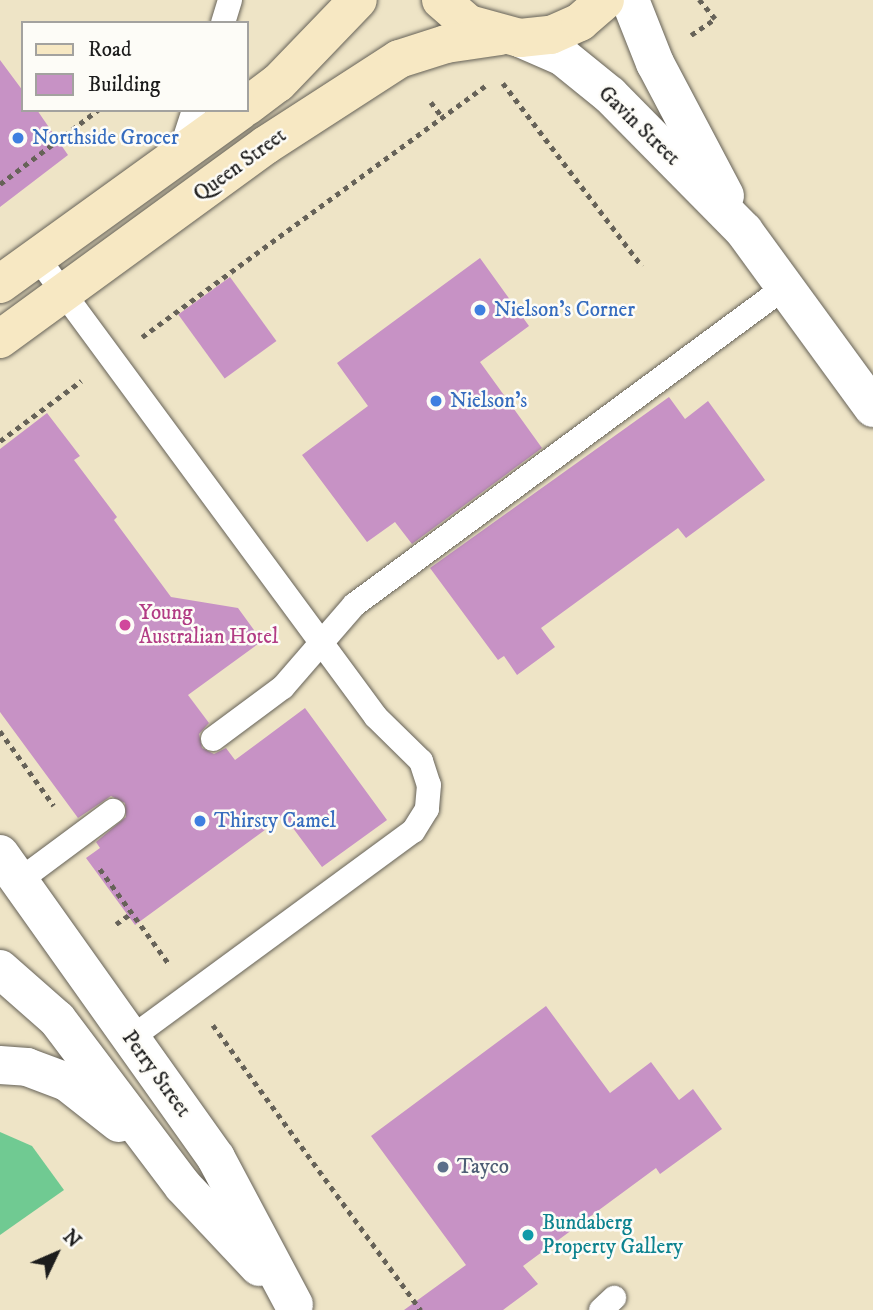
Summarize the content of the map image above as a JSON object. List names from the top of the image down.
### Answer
{
  "streets": {
    "main road": ["Queen Street"],
    "street": ["Gavin Street", "Perry Street"]
  },
  "crossings": [
    ["Gavin Street", "Queen Street"]
  ],
  "places": [
    "Northside Grocer",
    "Nielson's Corner",
    "Nielson's",
    "Young Australian Hotel",
    "Thirsty Camel",
    "Tayco",
    "Bundaberg Property Gallery"
  ],
  "legend": ["Road", "Building"],
  "north": "top right"
}
